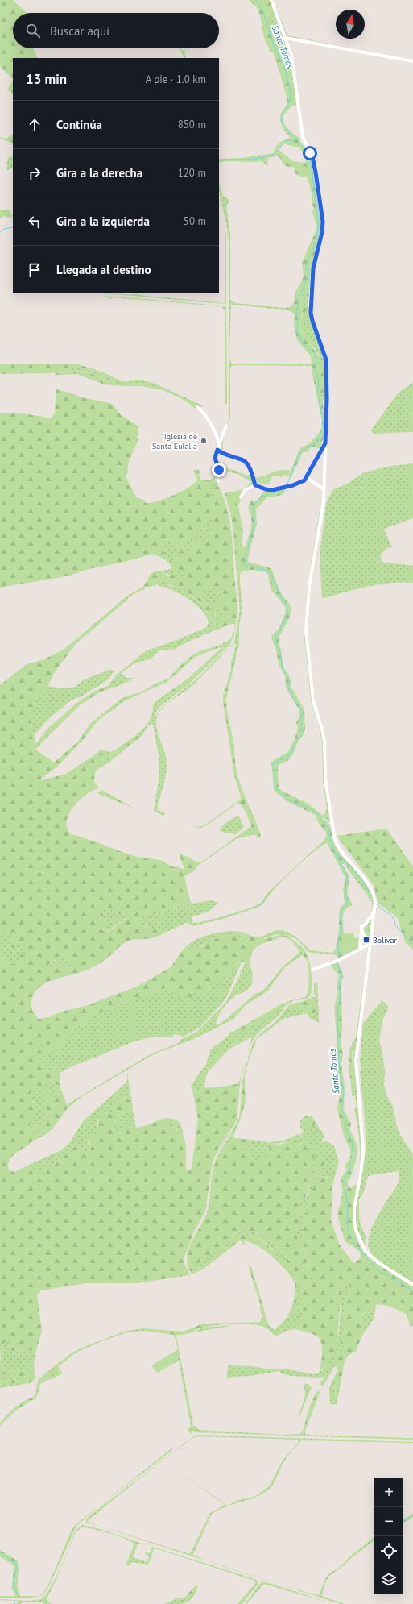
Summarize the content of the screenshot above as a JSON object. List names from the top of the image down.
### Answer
{
  "water": ["Santo Tomas", "Santo Tomás"],
  "places": {
    "other": ["Iglesia de Santa Eulalia"],
    "transit": ["Bolivar"]
  },
  "north": "top",
  "page": {
    "search": "Buscar aquí",
    "heading": ["13 min", "A pie · 1.0 km"],
    "list": [
      ["Continúa", "850 m"],
      ["Gira a la derecha", "120 m"],
      ["Gira a la izquierda", "50 m"],
      "Llegada al destino"
    ],
    "map_buttons": ["+", "−"]
  }
}
